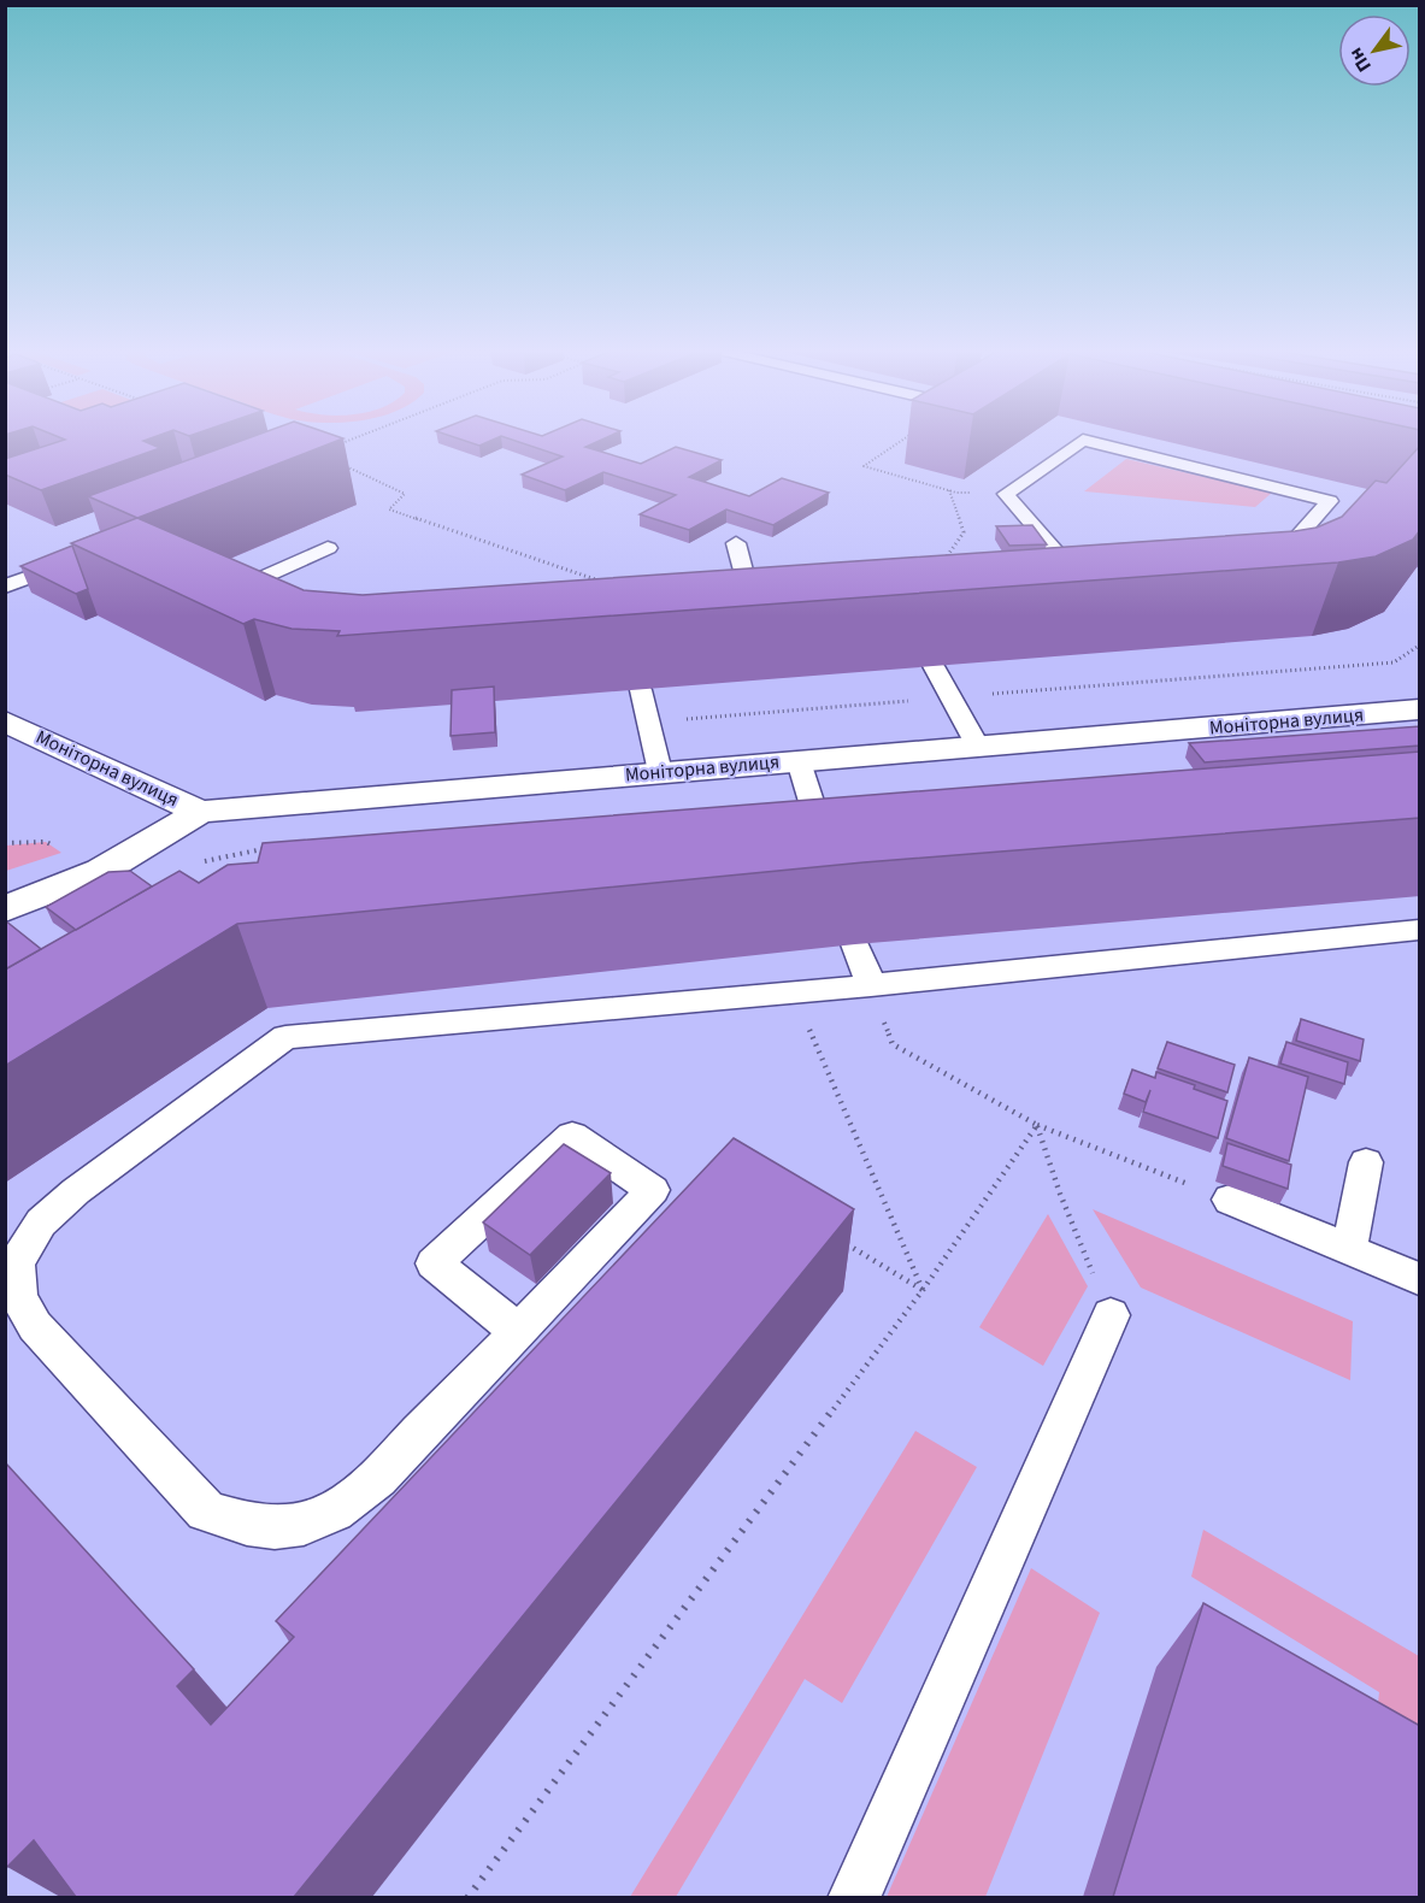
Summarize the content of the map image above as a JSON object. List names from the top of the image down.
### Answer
{
  "streets": {
    "street": ["Моніторна вулиця"]
  },
  "north": "bottom left"
}
